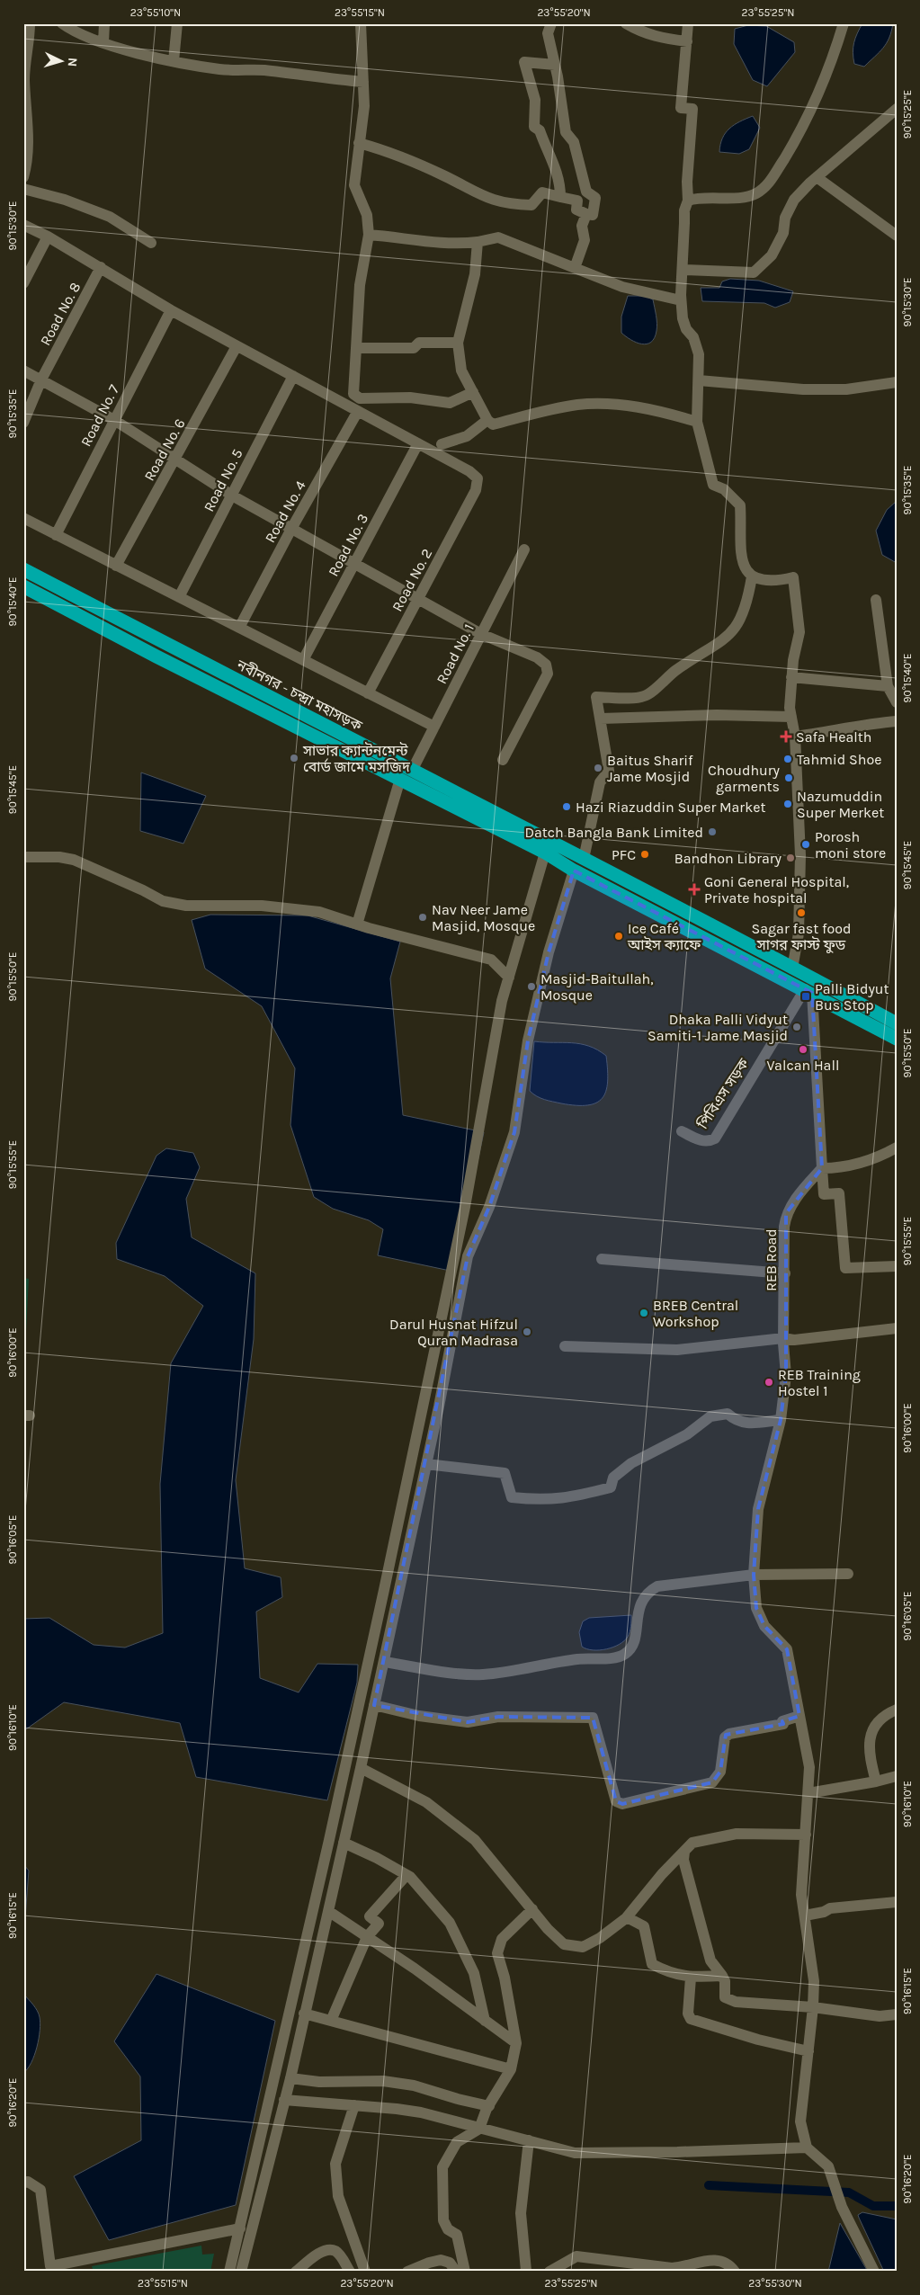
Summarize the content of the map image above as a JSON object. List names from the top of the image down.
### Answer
{
  "streets": {
    "highway": ["নবীনগর - চন্দ্রা মহাসড়ক"],
    "street": [
      "Road No. 8",
      "Road No. 7",
      "Road No. 6",
      "Road No. 5",
      "Road No. 4",
      "Road No. 3",
      "Road No. 2",
      "Road No. 1",
      "পিবিএস সড়ক",
      "REB Road"
    ]
  },
  "crossings": [
    ["Road No. 3", "Road No. 2"],
    ["Road No. 1", "নবীনগর - চন্দ্রা মহাসড়ক"],
    ["নবীনগর - চন্দ্রা মহাসড়ক", "পিবিএস সড়ক"]
  ],
  "places": {
    "health": ["Safa Health", "Goni General Hospital, Private hospital"],
    "other": [
      "সাভার ক্যান্টনমেন্ট বোর্ড জামে মসজিদ",
      "Tahmid Shoe",
      "Baitus Sharif Jame Mosjid",
      "Choudhury garments",
      "Nazumuddin Super Merket",
      "Hazi Riazuddin Super Market",
      "Datch Bangla Bank Limited",
      "Porosh moni store",
      "PFC",
      "Bandhon Library",
      "Sagar fast food সাগর ফাস্ট ফুড",
      "Nav Neer Jame Masjid, Mosque",
      "Ice Café আইস ক্যাফে",
      "Masjid-Baitullah, Mosque",
      "Dhaka Palli Vidyut Samiti-1 Jame Masjid",
      "Valcan Hall",
      "BREB Central Workshop",
      "Darul Husnat Hifzul Quran Madrasa",
      "REB Training Hostel 1"
    ],
    "transit": ["Palli Bidyut Bus Stop"]
  },
  "north": "right",
  "coordinates": [
    "23°55'10\"N",
    "23°55'15\"N",
    "23°55'20\"N",
    "23°55'25\"N",
    "90°15'25\"E",
    "90°15'30\"E",
    "90°15'35\"E",
    "90°15'40\"E",
    "90°15'45\"E",
    "90°15'50\"E",
    "90°15'55\"E",
    "90°16'00\"E",
    "90°16'05\"E",
    "90°16'10\"E",
    "90°16'15\"E",
    "90°16'20\"E",
    "23°55'30\"N"
  ]
}
